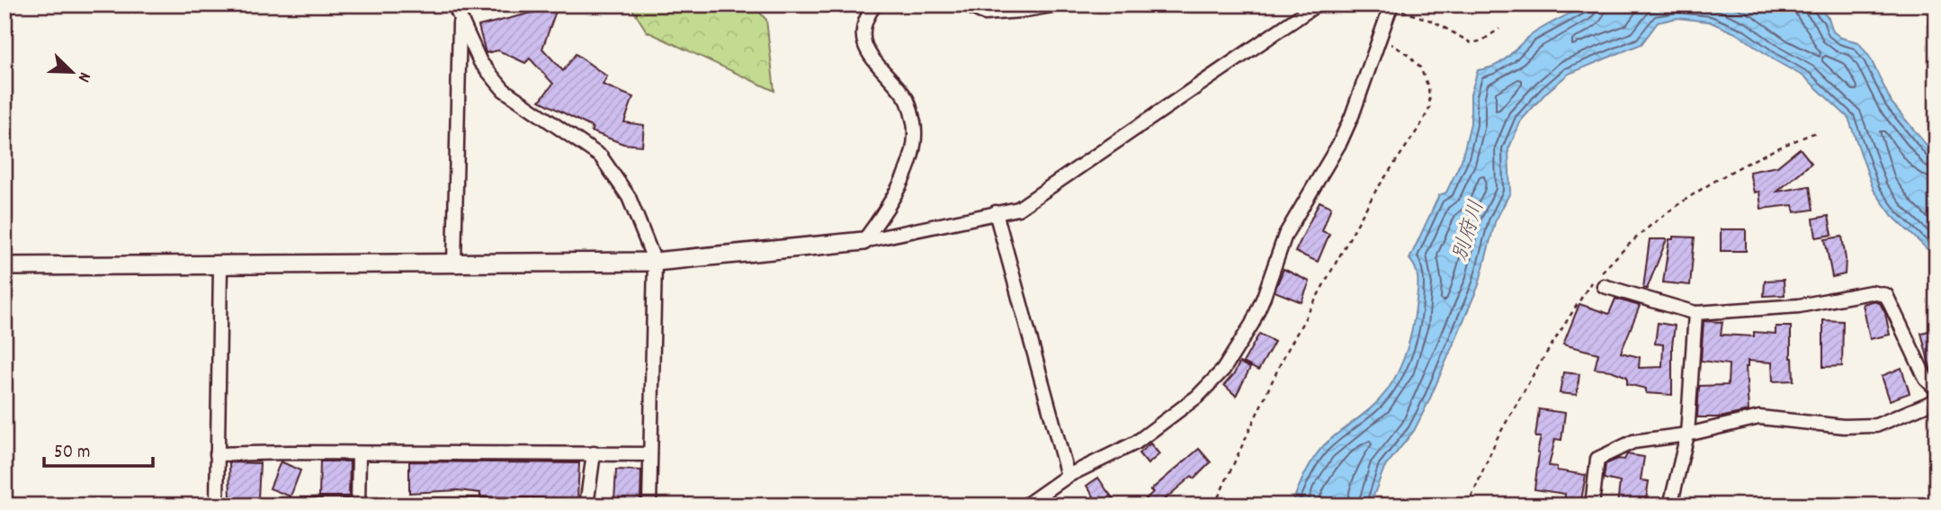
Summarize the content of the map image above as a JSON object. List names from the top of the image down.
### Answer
{
  "water": ["別府川"],
  "scale_bar": "50 m",
  "north": "bottom right"
}
